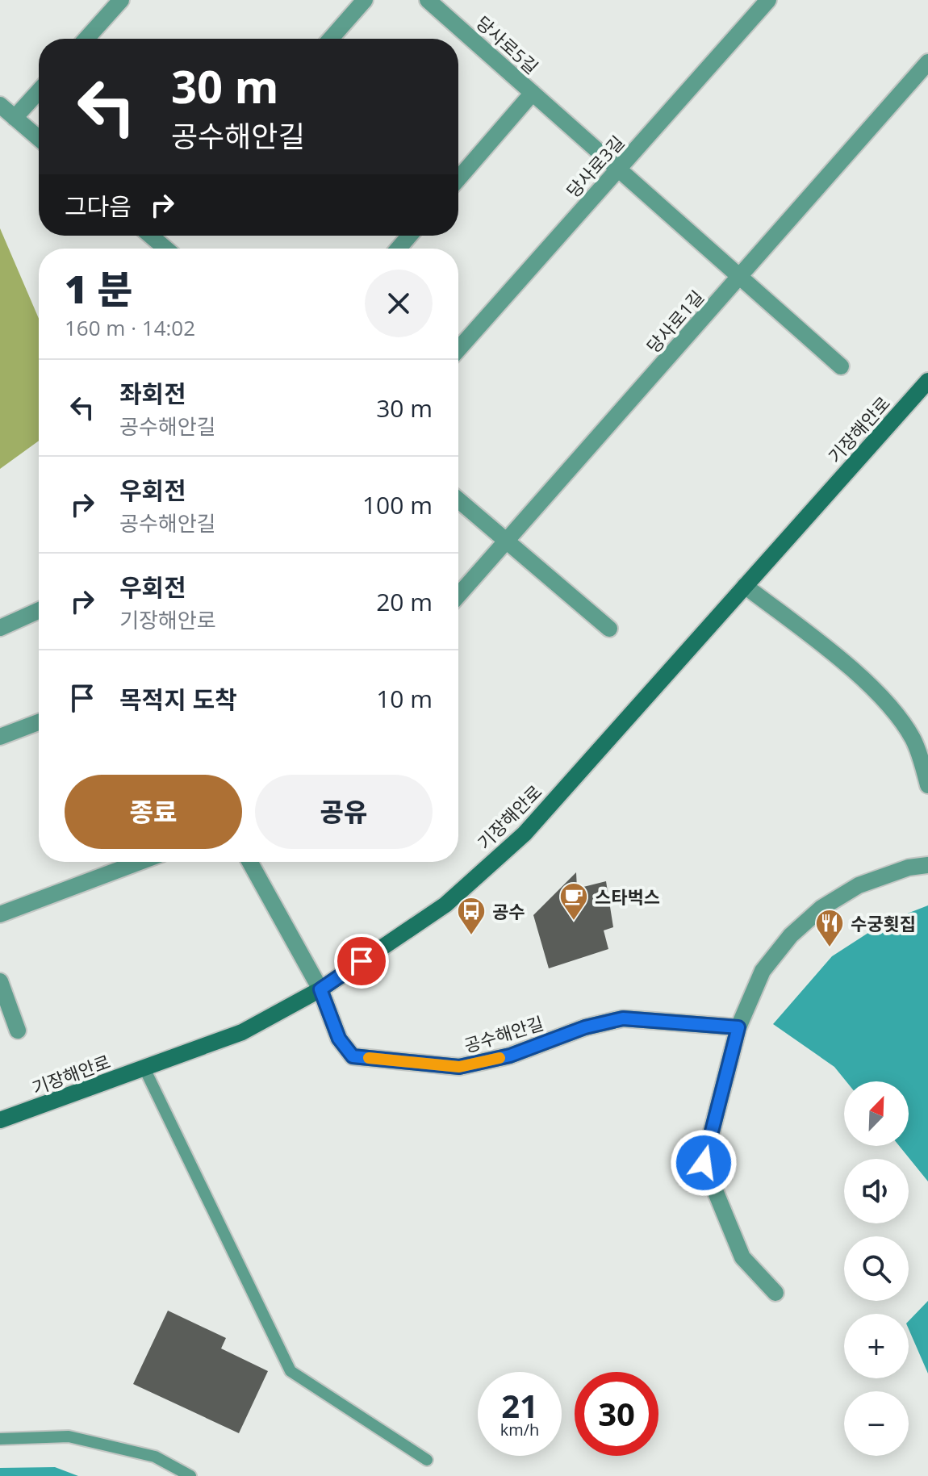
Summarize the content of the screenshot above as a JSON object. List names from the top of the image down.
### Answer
{
  "streets": {
    "main road": ["기장해안로"],
    "street": [
      "당사로5길",
      "당사로3길",
      "당사로1길",
      "공수해안길"
    ]
  },
  "crossings": [
    ["당사로5길", "당사로3길"],
    ["당사로5길", "당사로1길"],
    ["기장해안로", "공수해안길"]
  ],
  "places": {
    "cafe": ["스타벅스"],
    "bus stop": ["공수"],
    "restaurant": ["수궁횟집"]
  },
  "north": "top right",
  "page": {
    "turn": ["30 m", "공수해안길"],
    "then": "그다음",
    "heading": ["1 분", "160 m · 14:02"],
    "list": [
      {
        "name": "좌회전",
        "note": "공수해안길",
        "value": "30 m"
      },
      {
        "name": "우회전",
        "note": "공수해안길",
        "value": "100 m"
      },
      {
        "name": "우회전",
        "note": "기장해안로",
        "value": "20 m"
      },
      {
        "name": "목적지 도착",
        "value": "10 m"
      }
    ],
    "buttons": ["종료", "공유"],
    "map_buttons": ["+", "−"],
    "speed": "21 km/h",
    "limit": "30"
  }
}
